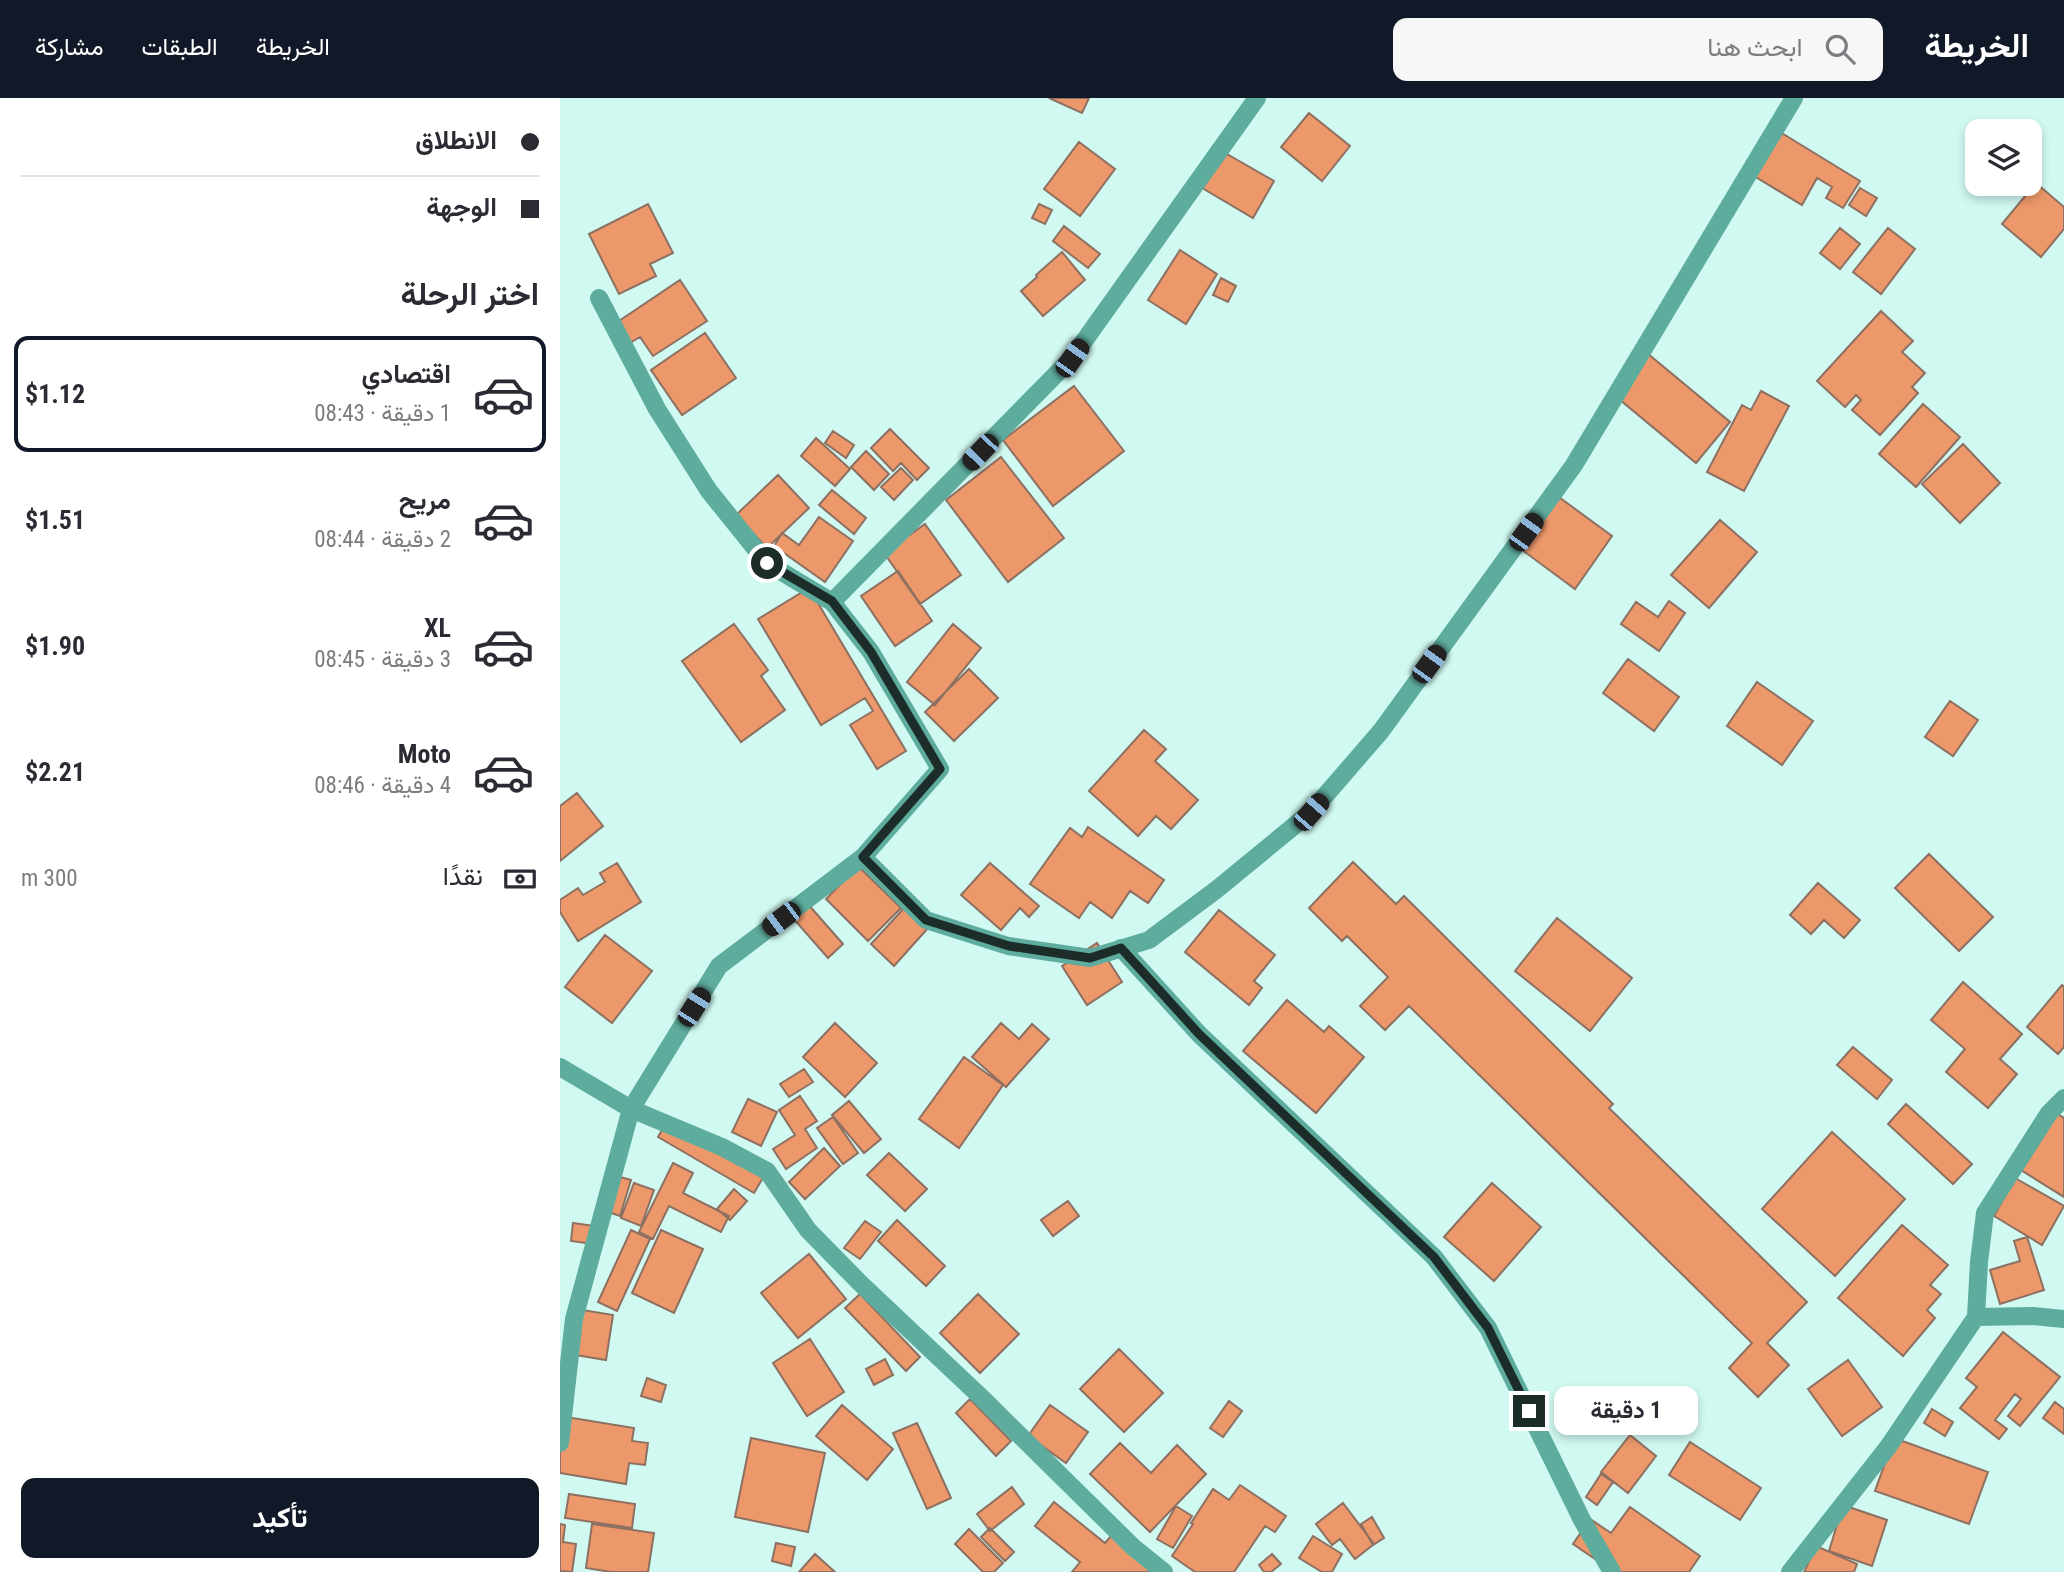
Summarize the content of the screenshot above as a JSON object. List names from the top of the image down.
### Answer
{
  "page": {
    "header": "الخريطة",
    "search": "ابحث هنا",
    "nav": ["الخريطة", "الطبقات", "مشاركة"],
    "banner": ["الانطلاق", "الوجهة"],
    "heading": "اختر الرحلة",
    "list": [
      {
        "name": "اقتصادي",
        "note": "1 دقيقة · 08:43",
        "value": "$1.12"
      },
      {
        "name": "مريح",
        "note": "2 دقيقة · 08:44",
        "value": "$1.51"
      },
      {
        "name": "XL",
        "note": "3 دقيقة · 08:45",
        "value": "$1.90"
      },
      {
        "name": "Moto",
        "note": "4 دقيقة · 08:46",
        "value": "$2.21"
      }
    ],
    "pay": ["نقدًا", "300 m"],
    "bubble": "1 دقيقة",
    "buttons": "تأكيد"
  }
}
